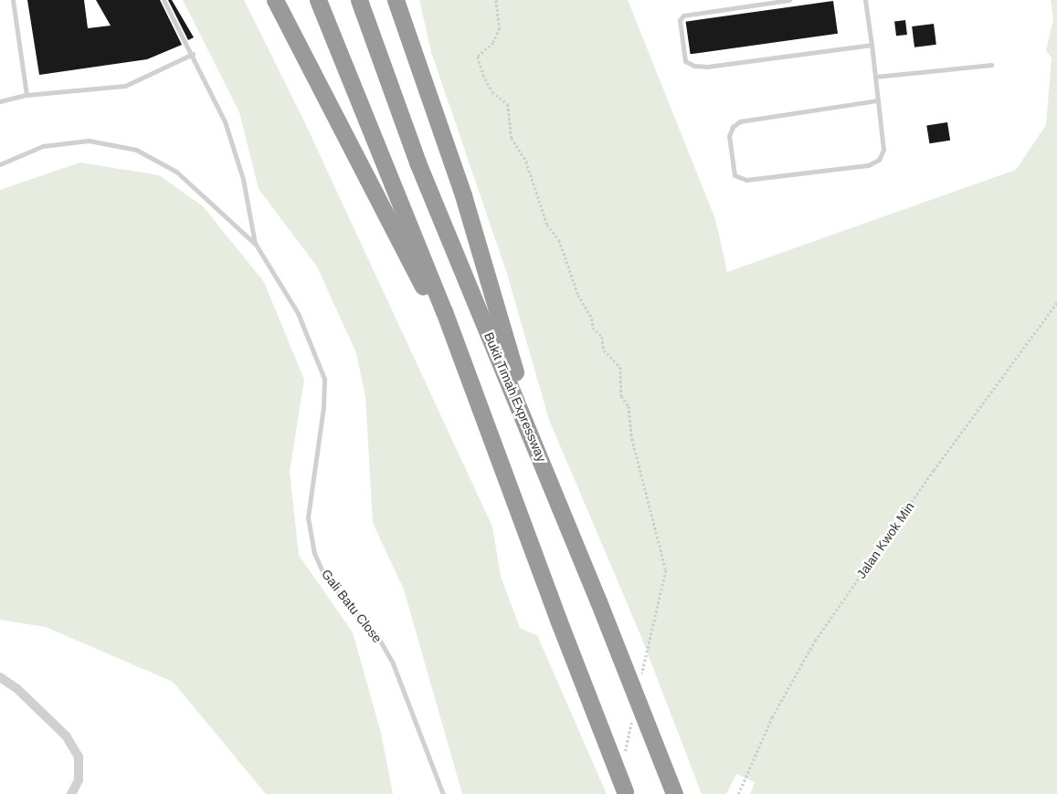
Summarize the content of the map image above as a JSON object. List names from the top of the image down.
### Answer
{
  "streets": {
    "highway": ["Bukit Timah Expressway"],
    "lane": ["Gali Batu Close"],
    "path": ["Jalan Kwok Min"]
  }
}
